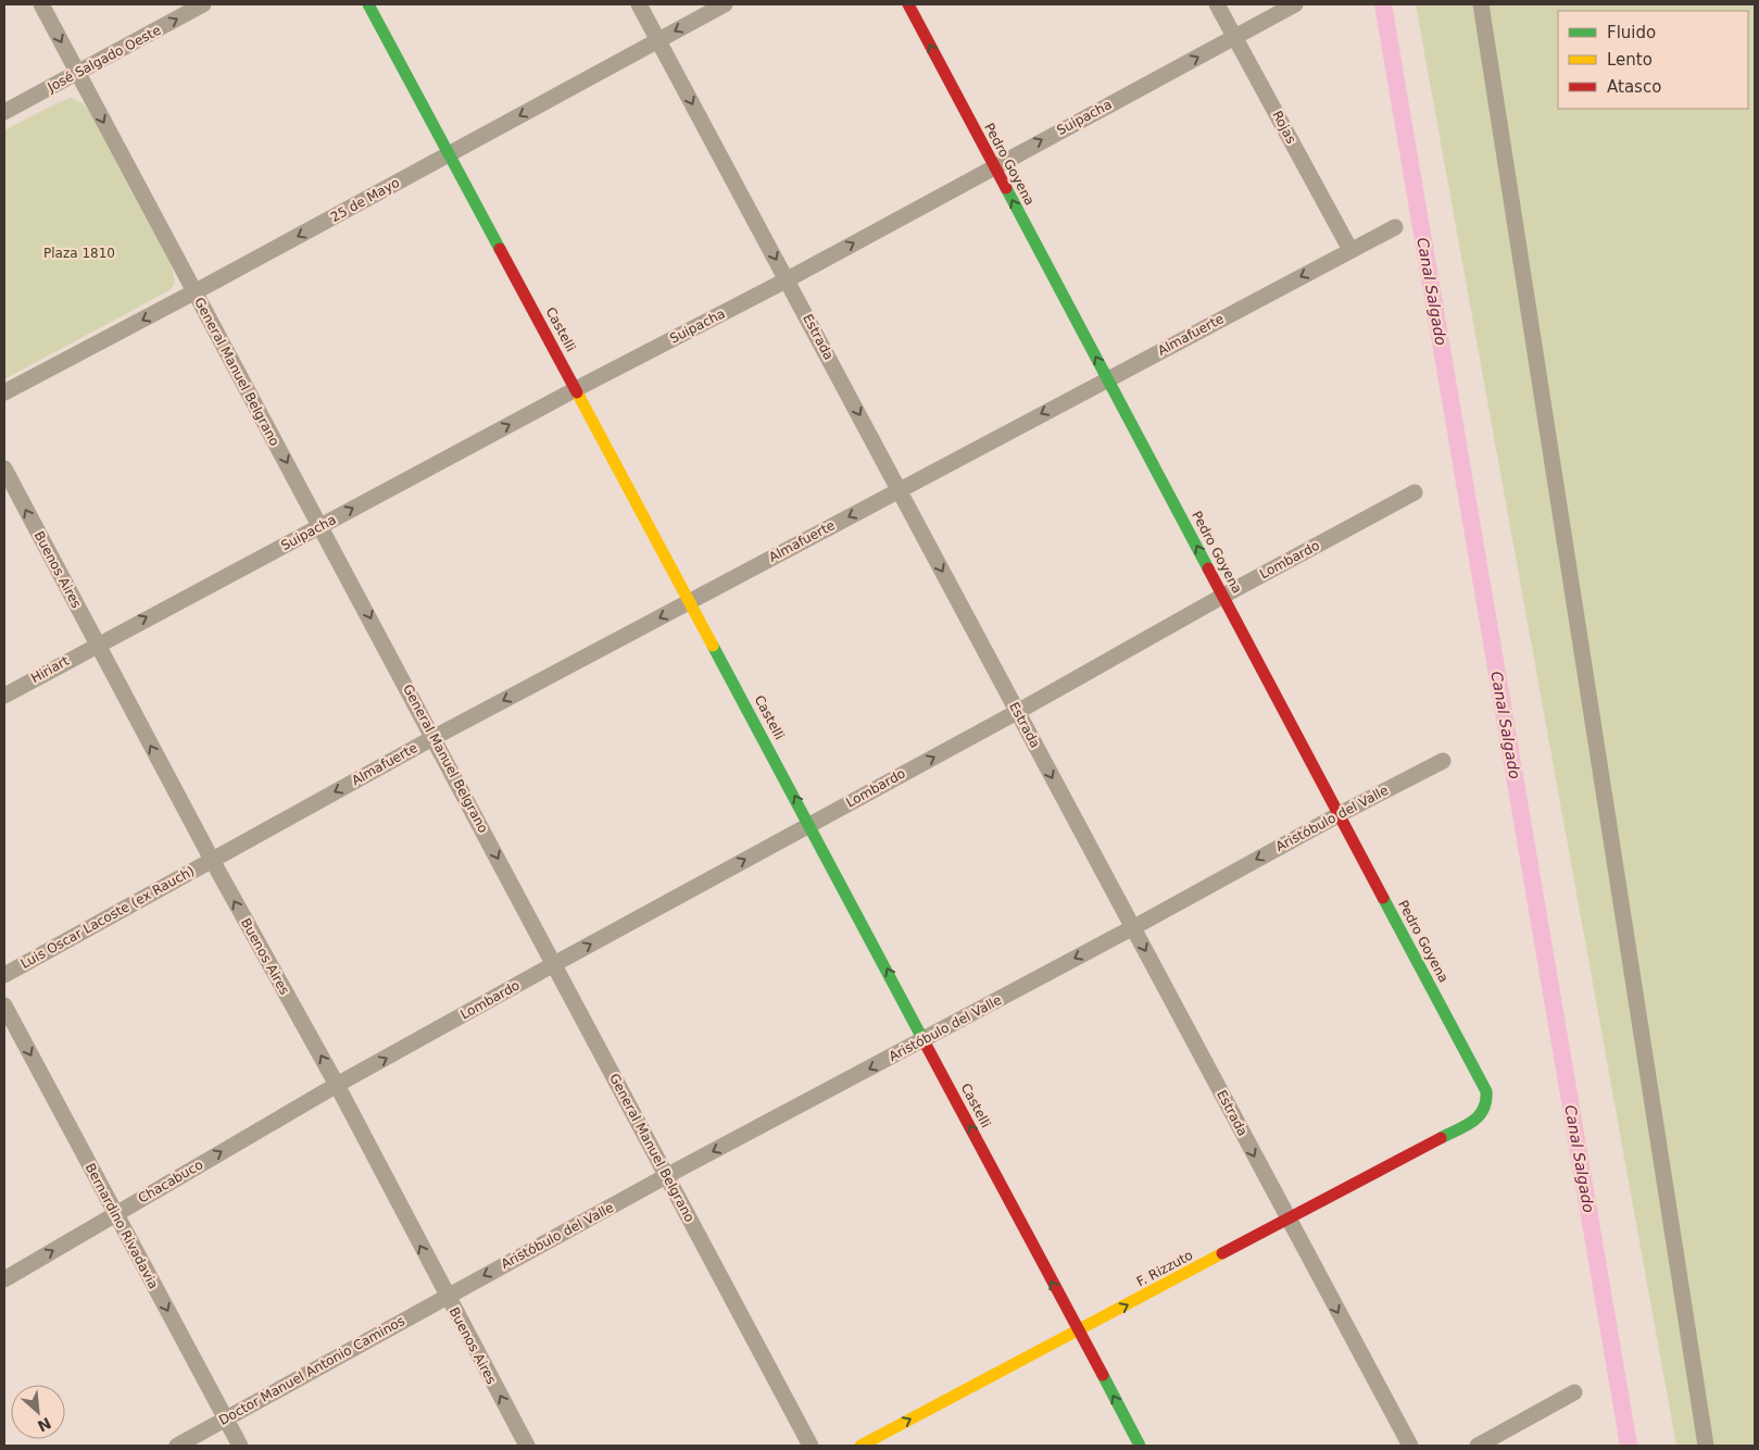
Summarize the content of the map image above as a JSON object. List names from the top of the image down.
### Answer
{
  "streets": {
    "street": [
      "José Salgado Oeste",
      "Suipacha",
      "Rojas",
      "Pedro Goyena",
      "25 de Mayo",
      "Castelli",
      "Almafuerte",
      "Estrada",
      "General Manuel Belgrano",
      "Lombardo",
      "Buenos Aires",
      "Hiriart",
      "Aristóbulo del Valle",
      "Luis Oscar Lacoste (ex Rauch)",
      "Chacabuco",
      "Bernardino Rivadavia",
      "F. Rizzuto",
      "Doctor Manuel Antonio Caminos"
    ]
  },
  "crossings": [
    ["José Salgado Oeste", "General Manuel Belgrano"],
    ["Suipacha", "Rojas"],
    ["Suipacha", "Pedro Goyena"],
    ["Suipacha", "Castelli"],
    ["Suipacha", "Estrada"],
    ["Suipacha", "General Manuel Belgrano"],
    ["Suipacha", "Buenos Aires"],
    ["Suipacha", "Hiriart"],
    ["Rojas", "Almafuerte"],
    ["Pedro Goyena", "Almafuerte"],
    ["Pedro Goyena", "Lombardo"],
    ["Pedro Goyena", "Aristóbulo del Valle"],
    ["Pedro Goyena", "F. Rizzuto"],
    ["25 de Mayo", "Castelli"],
    ["25 de Mayo", "Estrada"],
    ["25 de Mayo", "General Manuel Belgrano"],
    ["Castelli", "Almafuerte"],
    ["Castelli", "Lombardo"],
    ["Castelli", "Aristóbulo del Valle"],
    ["Castelli", "F. Rizzuto"],
    ["Almafuerte", "Estrada"],
    ["Almafuerte", "General Manuel Belgrano"],
    ["Almafuerte", "Buenos Aires"],
    ["Almafuerte", "Luis Oscar Lacoste (ex Rauch)"],
    ["Estrada", "Lombardo"],
    ["Estrada", "Aristóbulo del Valle"],
    ["Estrada", "F. Rizzuto"],
    ["General Manuel Belgrano", "Lombardo"],
    ["General Manuel Belgrano", "Aristóbulo del Valle"],
    ["Lombardo", "Buenos Aires"],
    ["Lombardo", "Chacabuco"],
    ["Buenos Aires", "Hiriart"],
    ["Buenos Aires", "Aristóbulo del Valle"],
    ["Buenos Aires", "Luis Oscar Lacoste (ex Rauch)"],
    ["Buenos Aires", "Chacabuco"],
    ["Buenos Aires", "Doctor Manuel Antonio Caminos"],
    ["Aristóbulo del Valle", "Doctor Manuel Antonio Caminos"],
    ["Chacabuco", "Bernardino Rivadavia"],
    ["Bernardino Rivadavia", "Doctor Manuel Antonio Caminos"]
  ],
  "one_way": [
    "José Salgado Oeste",
    "Suipacha",
    "Pedro Goyena",
    "25 de Mayo",
    "Castelli",
    "Almafuerte",
    "Estrada",
    "General Manuel Belgrano",
    "Lombardo",
    "Buenos Aires",
    "Aristóbulo del Valle",
    "Chacabuco",
    "Bernardino Rivadavia",
    "F. Rizzuto"
  ],
  "water": ["Canal Salgado"],
  "parks": ["Plaza 1810"],
  "legend": ["Fluido", "Lento", "Atasco"],
  "north": "bottom right"
}
